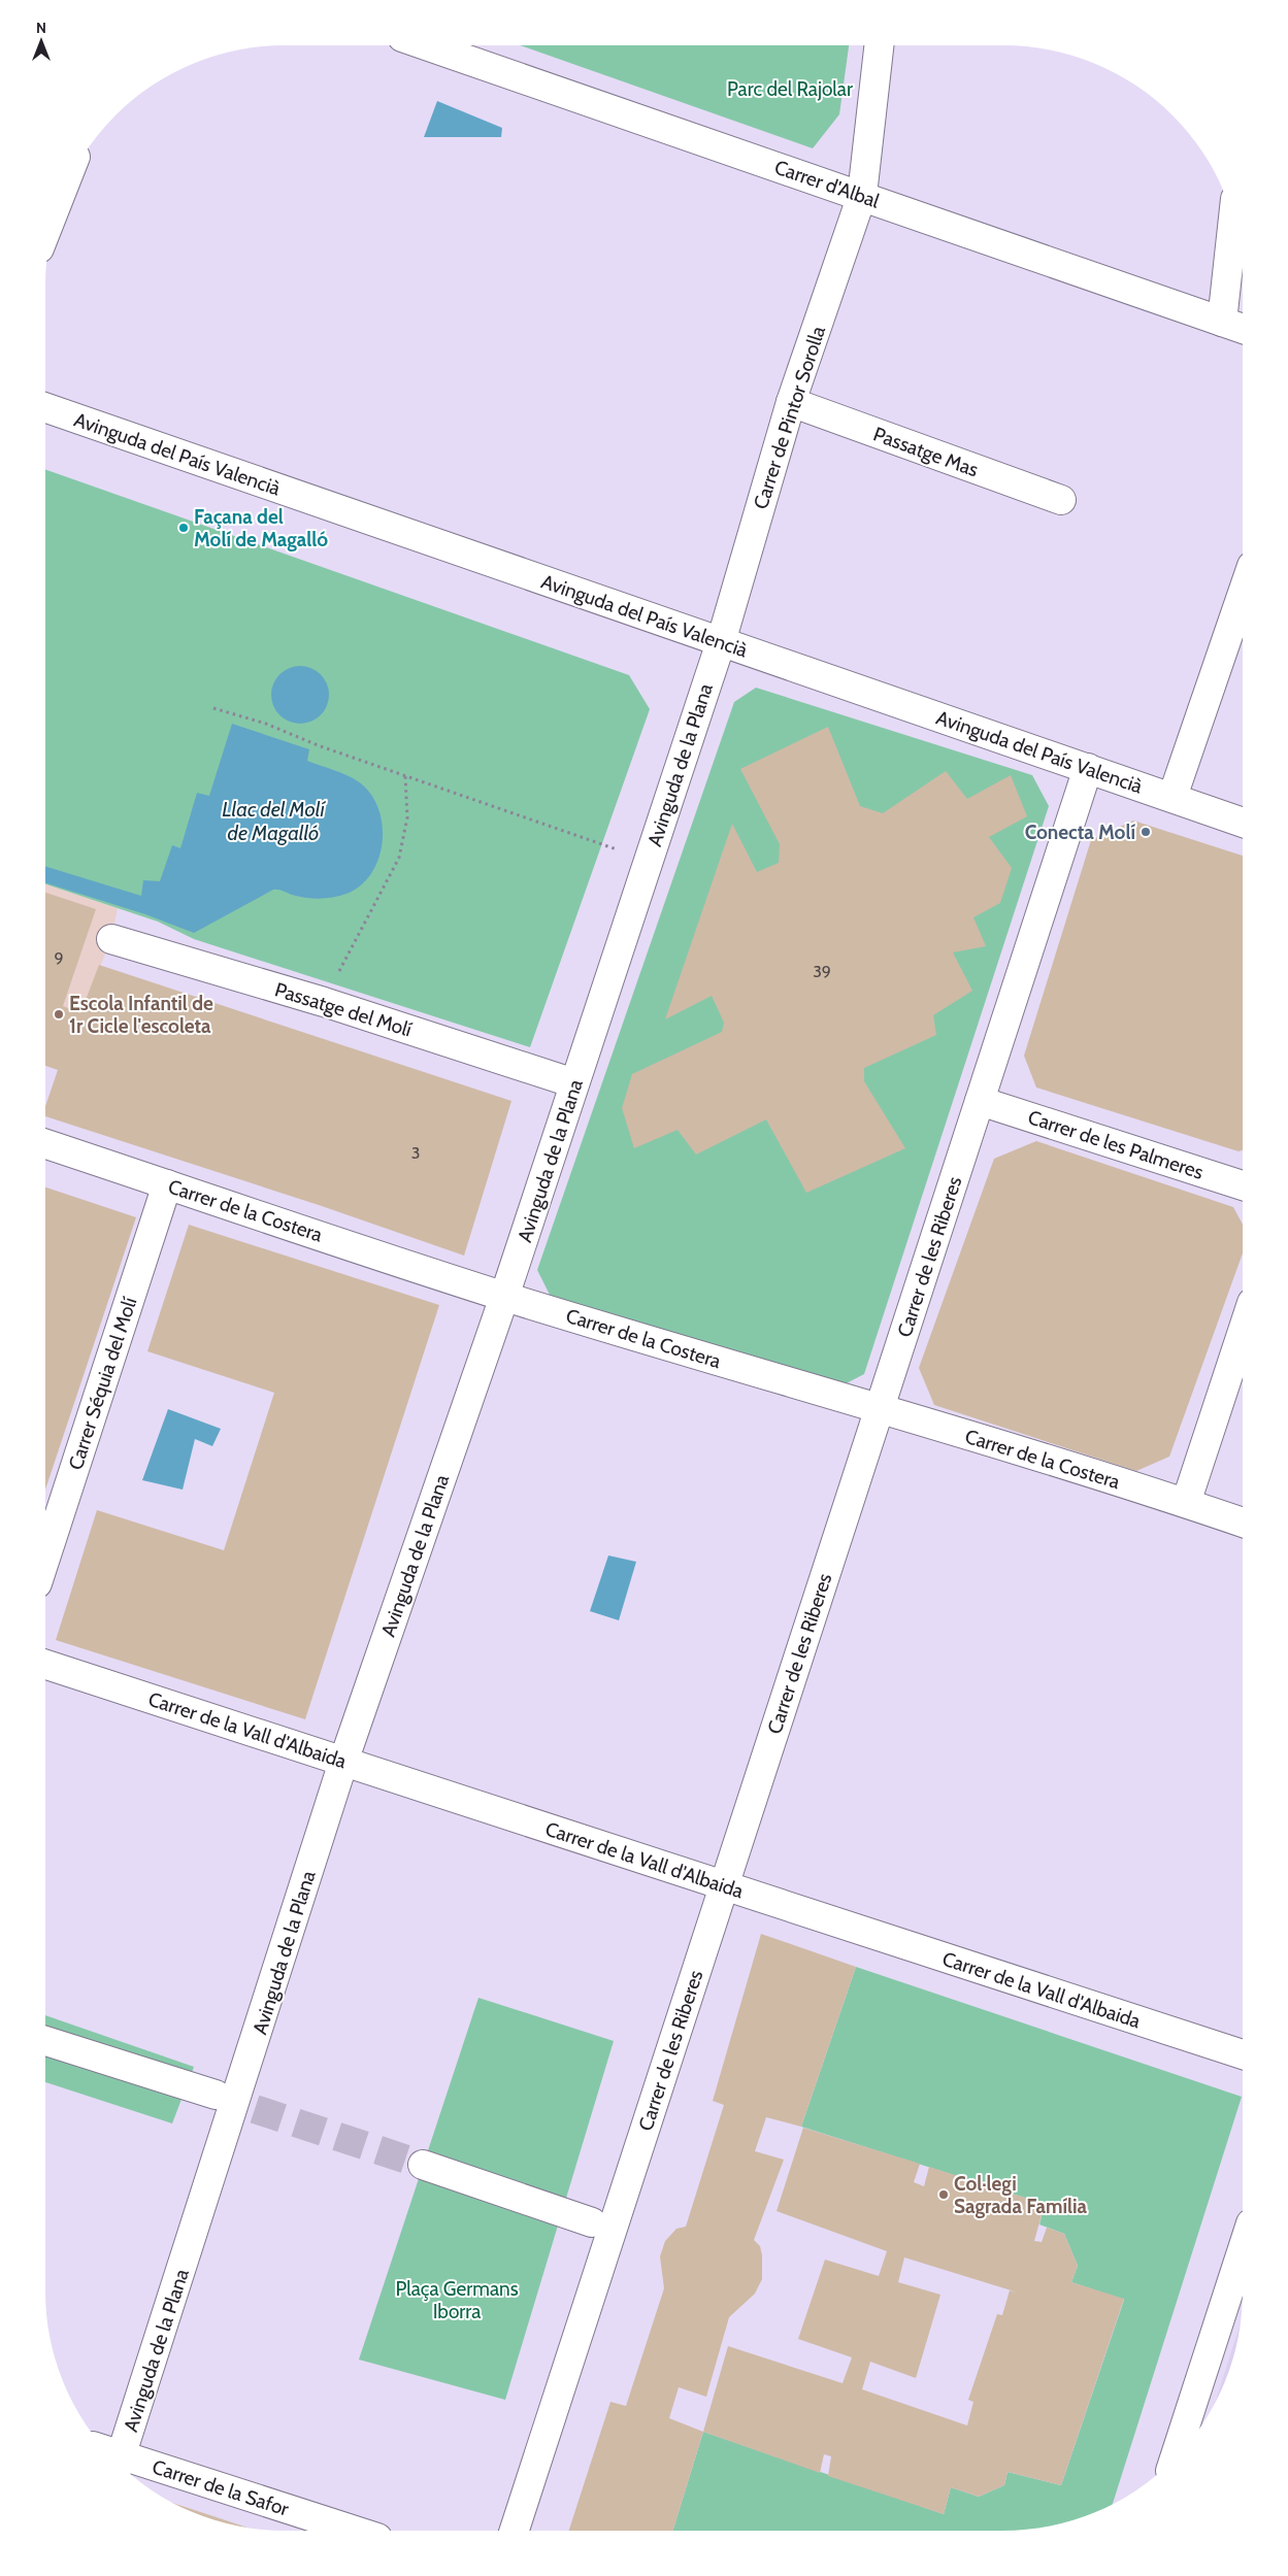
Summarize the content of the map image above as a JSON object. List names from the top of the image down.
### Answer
{
  "streets": {
    "street": [
      "Carrer d'Albal",
      "Carrer de Pintor Sorolla",
      "Passatge Mas",
      "Avinguda del País Valencià",
      "Avinguda de la Plana",
      "Passatge del Molí",
      "Carrer de les Palmeres",
      "Carrer de la Costera",
      "Carrer de les Riberes",
      "Carrer Séquia del Molí",
      "Carrer de la Vall d'Albaida",
      "Carrer de la Safor"
    ]
  },
  "crossings": [
    ["Carrer d'Albal", "Carrer de Pintor Sorolla"],
    ["Carrer de Pintor Sorolla", "Passatge Mas"],
    ["Carrer de Pintor Sorolla", "Avinguda del País Valencià"],
    ["Carrer de Pintor Sorolla", "Avinguda de la Plana"],
    ["Avinguda del País Valencià", "Avinguda de la Plana"],
    ["Avinguda del País Valencià", "Carrer de les Riberes"],
    ["Avinguda de la Plana", "Passatge del Molí"],
    ["Avinguda de la Plana", "Carrer de la Costera"],
    ["Avinguda de la Plana", "Carrer de la Vall d'Albaida"],
    ["Avinguda de la Plana", "Carrer de la Safor"],
    ["Carrer de les Palmeres", "Carrer de les Riberes"],
    ["Carrer de la Costera", "Carrer de les Riberes"],
    ["Carrer de la Costera", "Carrer Séquia del Molí"],
    ["Carrer de les Riberes", "Carrer de la Vall d'Albaida"]
  ],
  "water": ["Llac del Molí de Magalló"],
  "parks": ["Parc del Rajolar", "Plaça Germans Iborra"],
  "places": [
    "Façana del Molí de Magalló",
    "Conecta Molí",
    "Escola Infantil de 1r Cicle l'escoleta",
    "Col·legi Sagrada Família"
  ],
  "house_numbers": ["9", "39", "3"],
  "north": "top"
}
